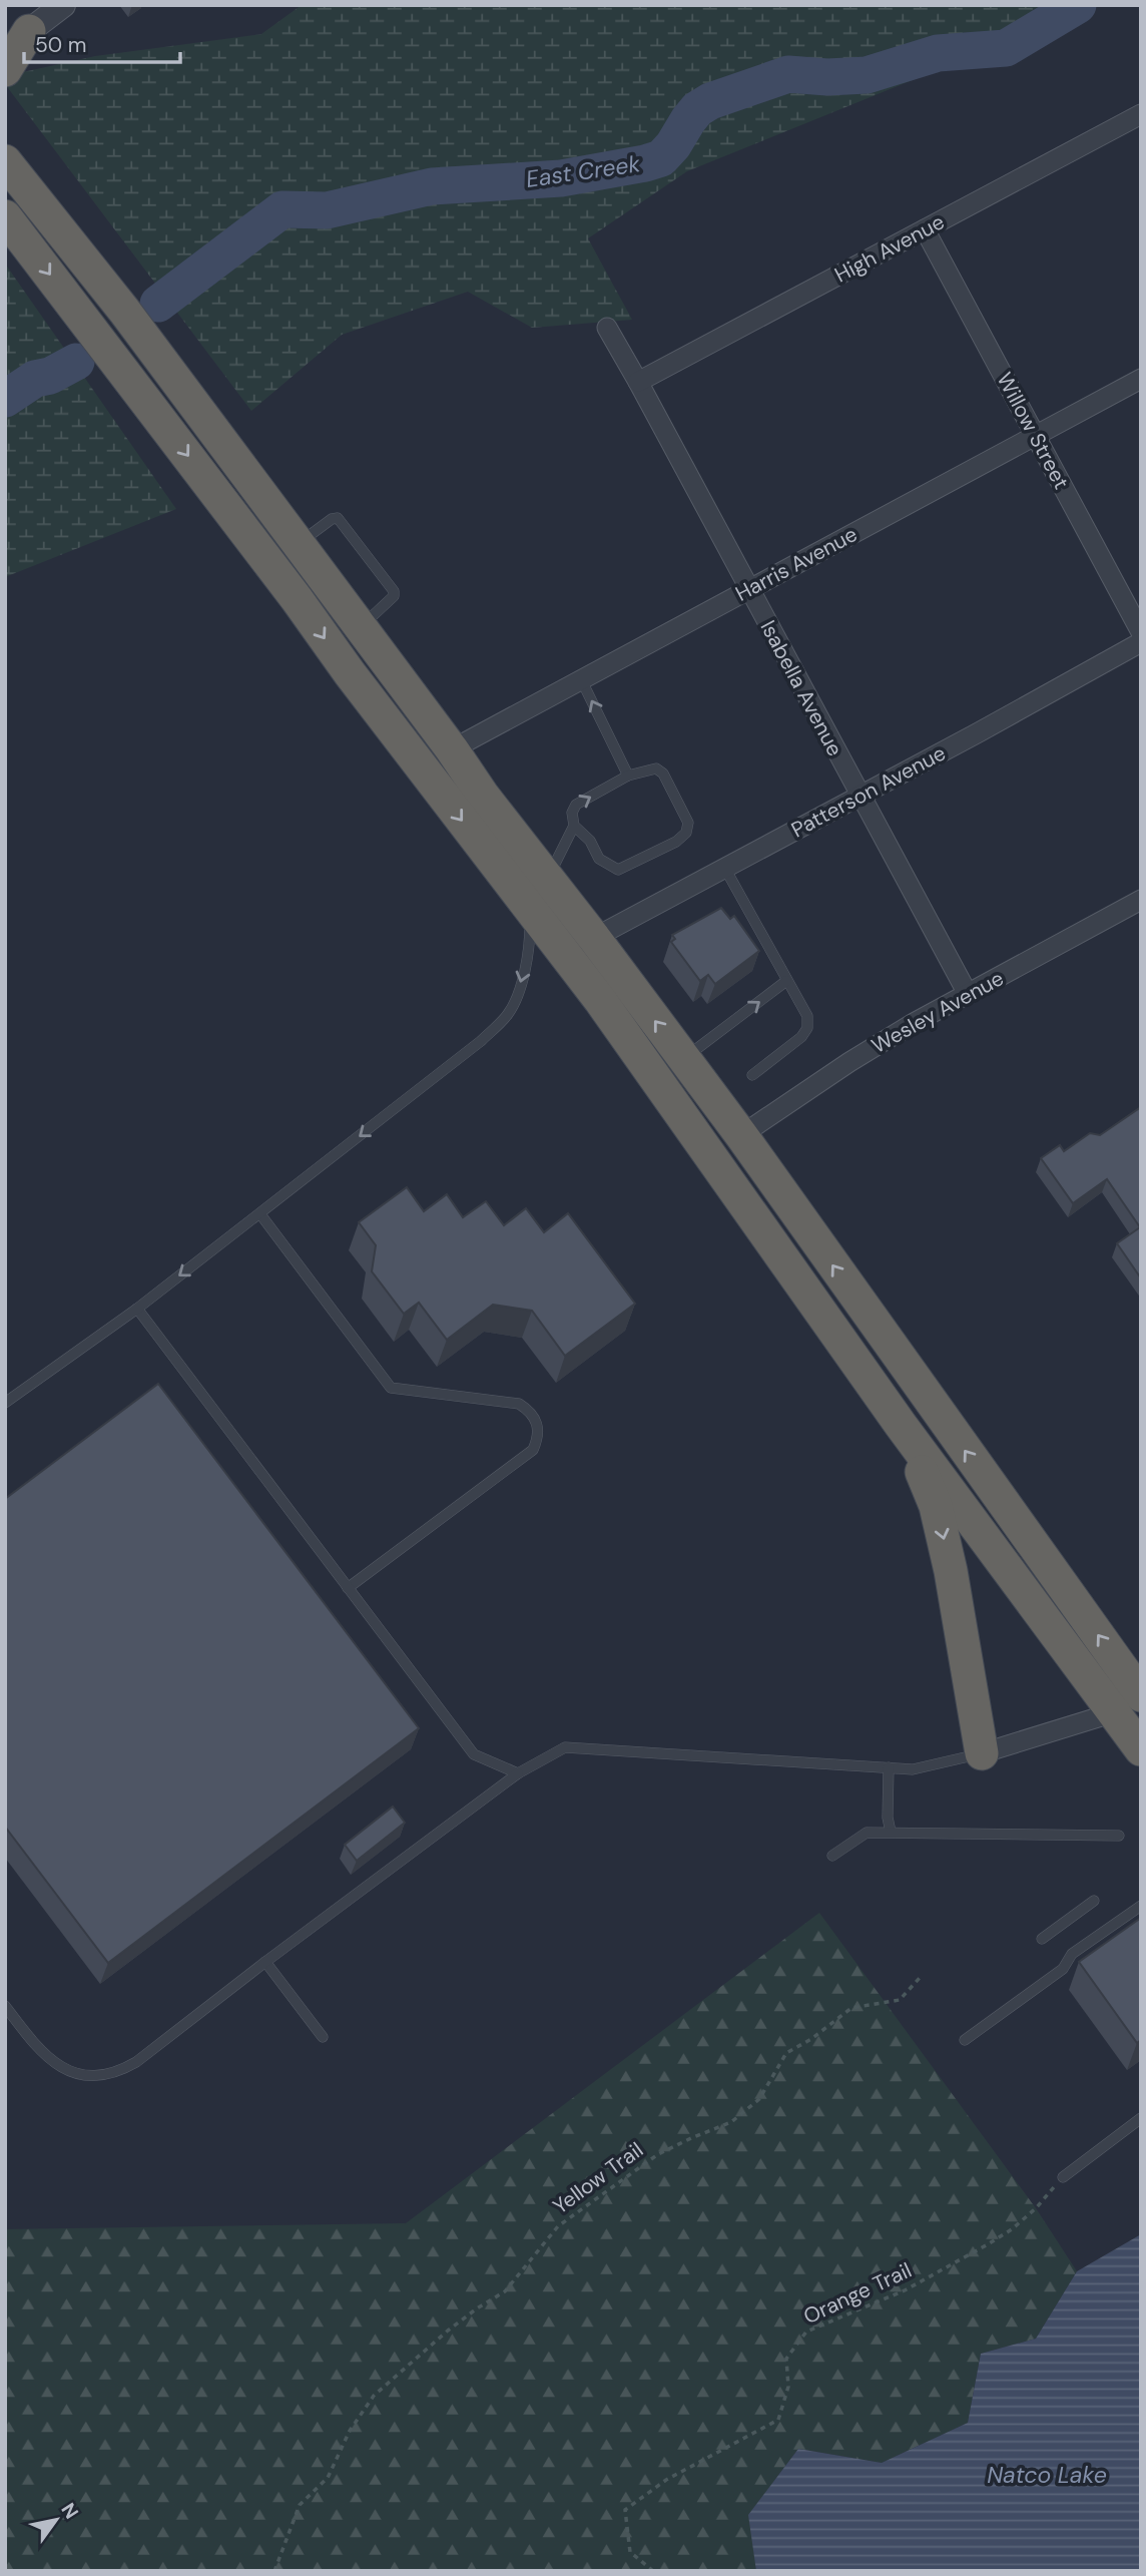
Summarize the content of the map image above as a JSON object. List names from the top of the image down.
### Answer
{
  "streets": {
    "street": [
      "High Avenue",
      "Willow Street",
      "Harris Avenue",
      "Isabella Avenue",
      "Patterson Avenue",
      "Wesley Avenue"
    ],
    "path": ["Yellow Trail", "Orange Trail"]
  },
  "crossings": [
    ["High Avenue", "Willow Street"],
    ["High Avenue", "Isabella Avenue"],
    ["Willow Street", "Harris Avenue"],
    ["Harris Avenue", "Isabella Avenue"],
    ["Isabella Avenue", "Patterson Avenue"],
    ["Isabella Avenue", "Wesley Avenue"]
  ],
  "water": ["East Creek", "Natco Lake"],
  "scale_bar": "50 m",
  "north": "top right"
}
